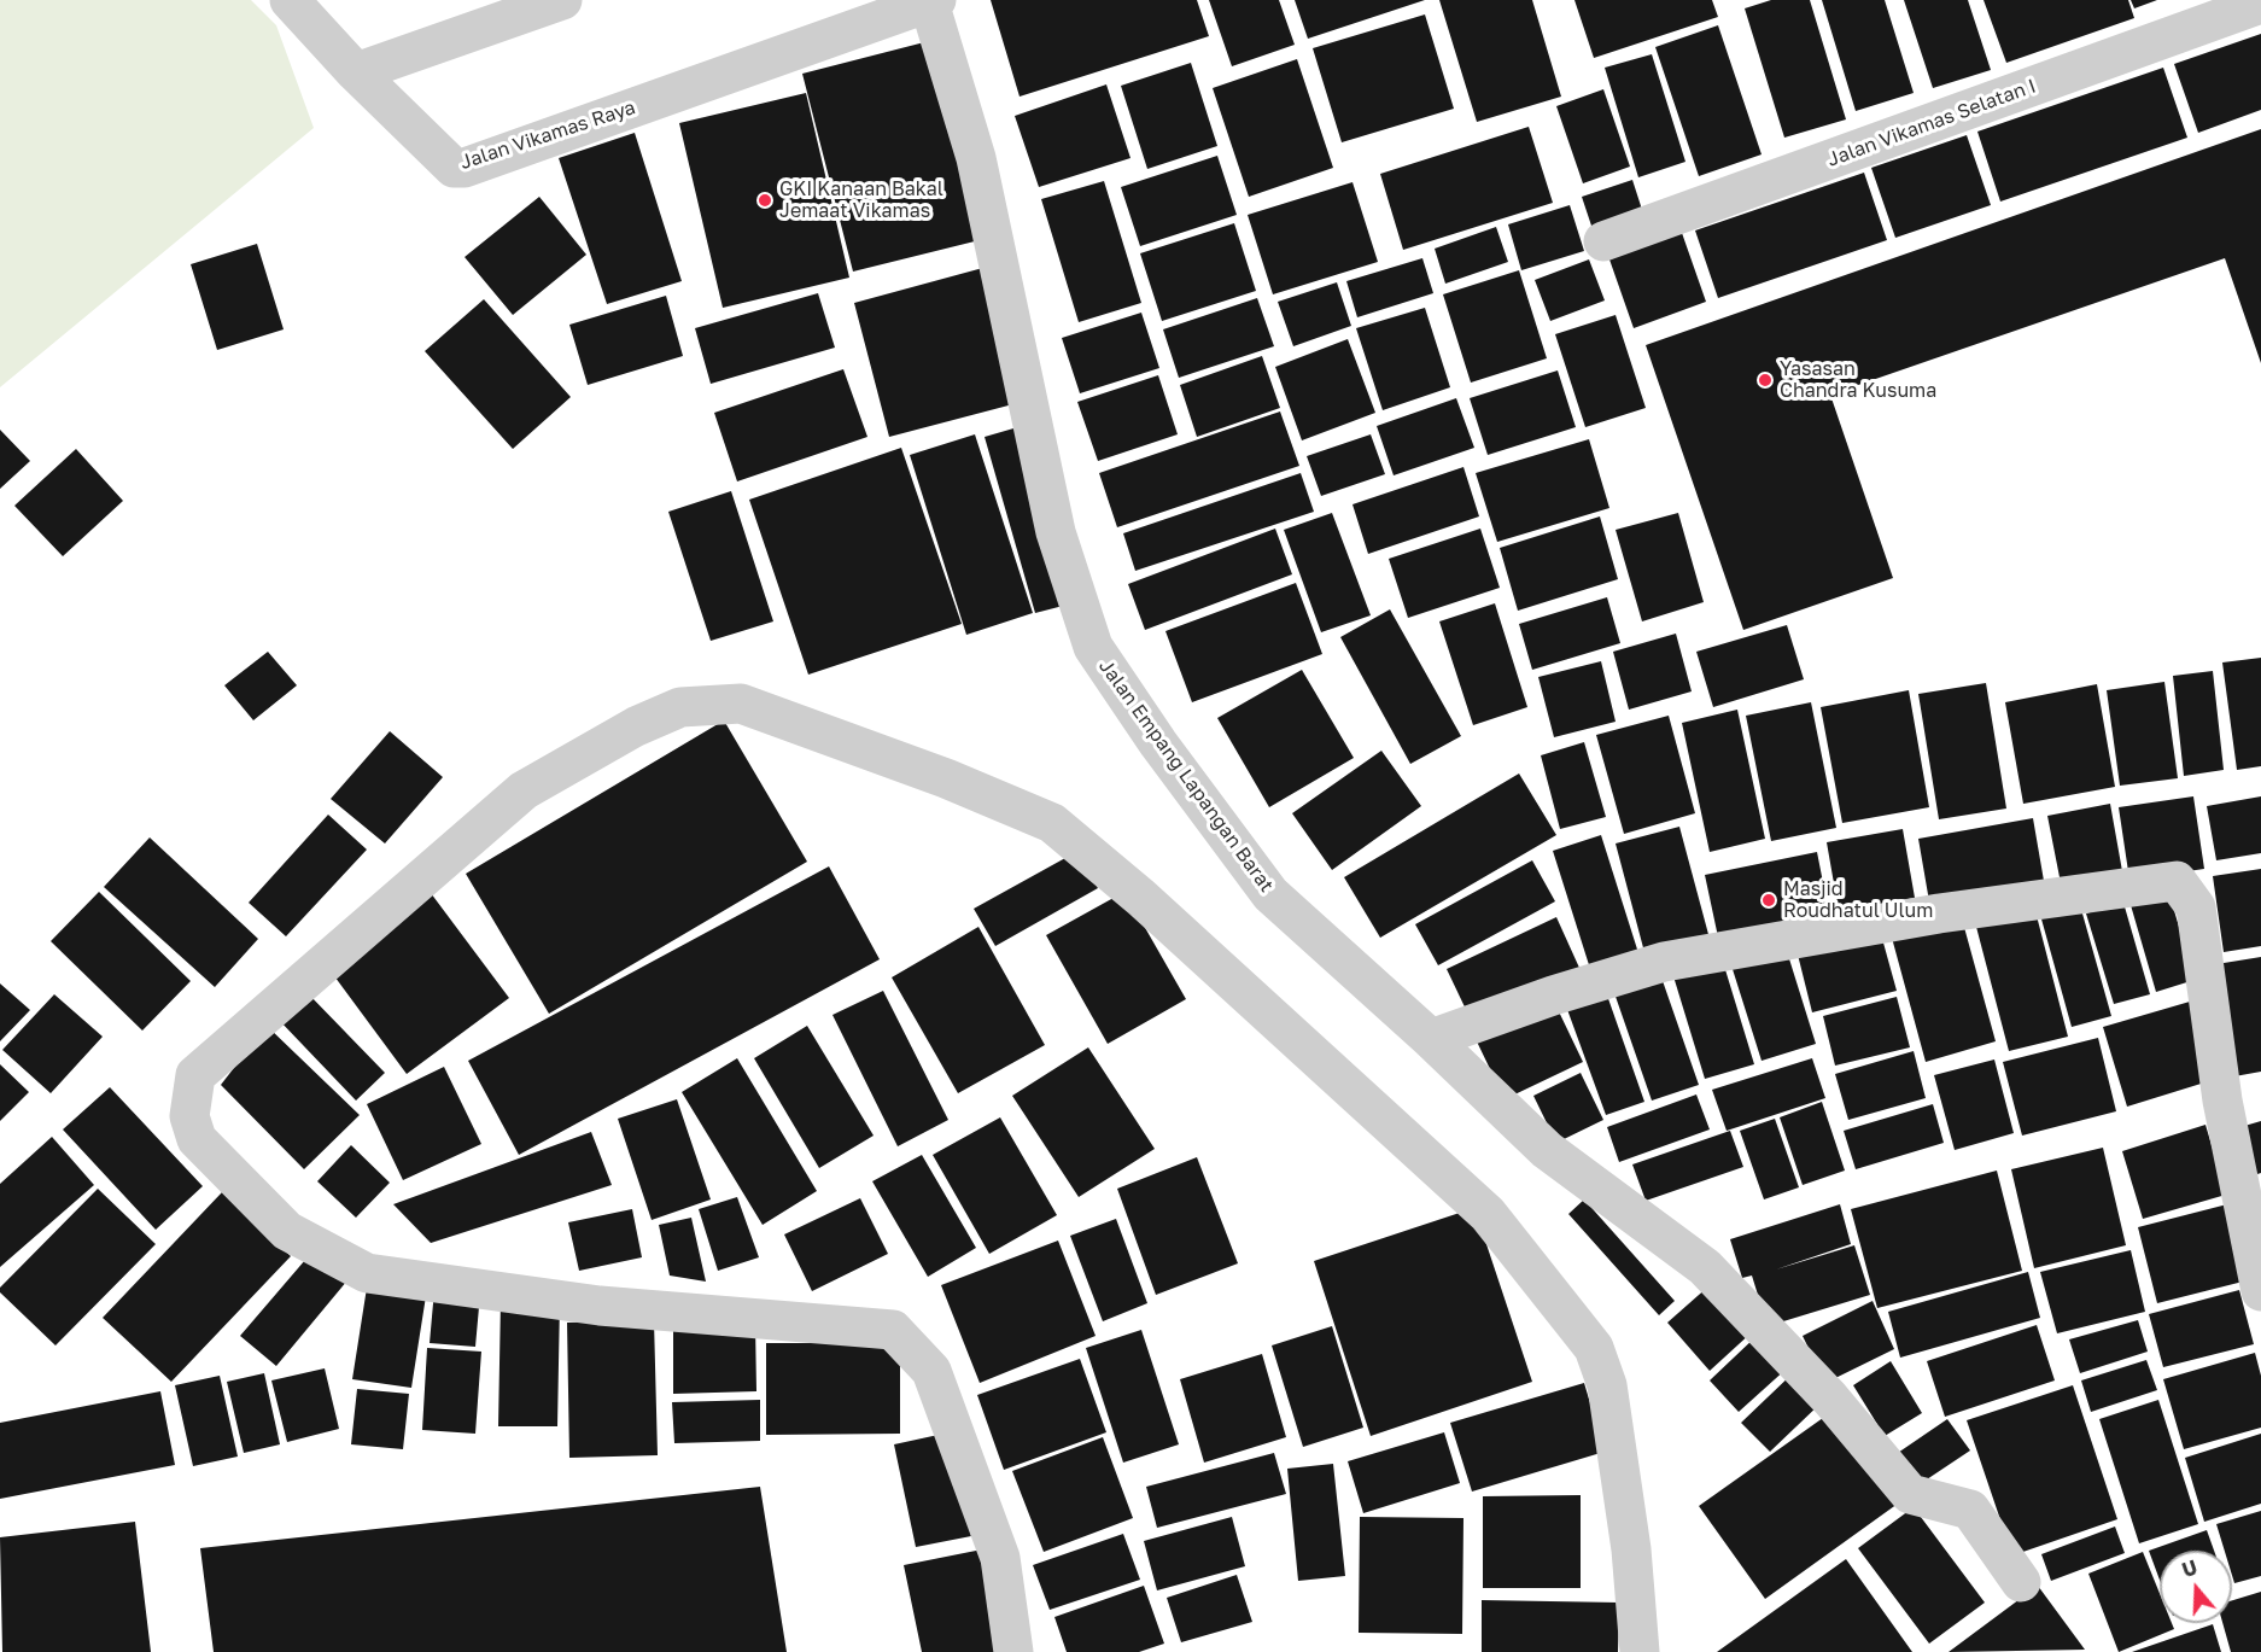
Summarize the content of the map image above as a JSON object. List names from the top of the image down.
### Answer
{
  "streets": {
    "street": ["Jalan Vikamas Selatan I", "Jalan Vikamas Raya", "Jalan Empang Lapangan Barat"]
  },
  "crossings": [
    ["Jalan Vikamas Raya", "Jalan Empang Lapangan Barat"]
  ],
  "places": ["GKI Kanaan Bakal Jemaat Vikamas", "Yasasan Chandra Kusuma", "Masjid Roudhatul Ulum"],
  "north": "top"
}
